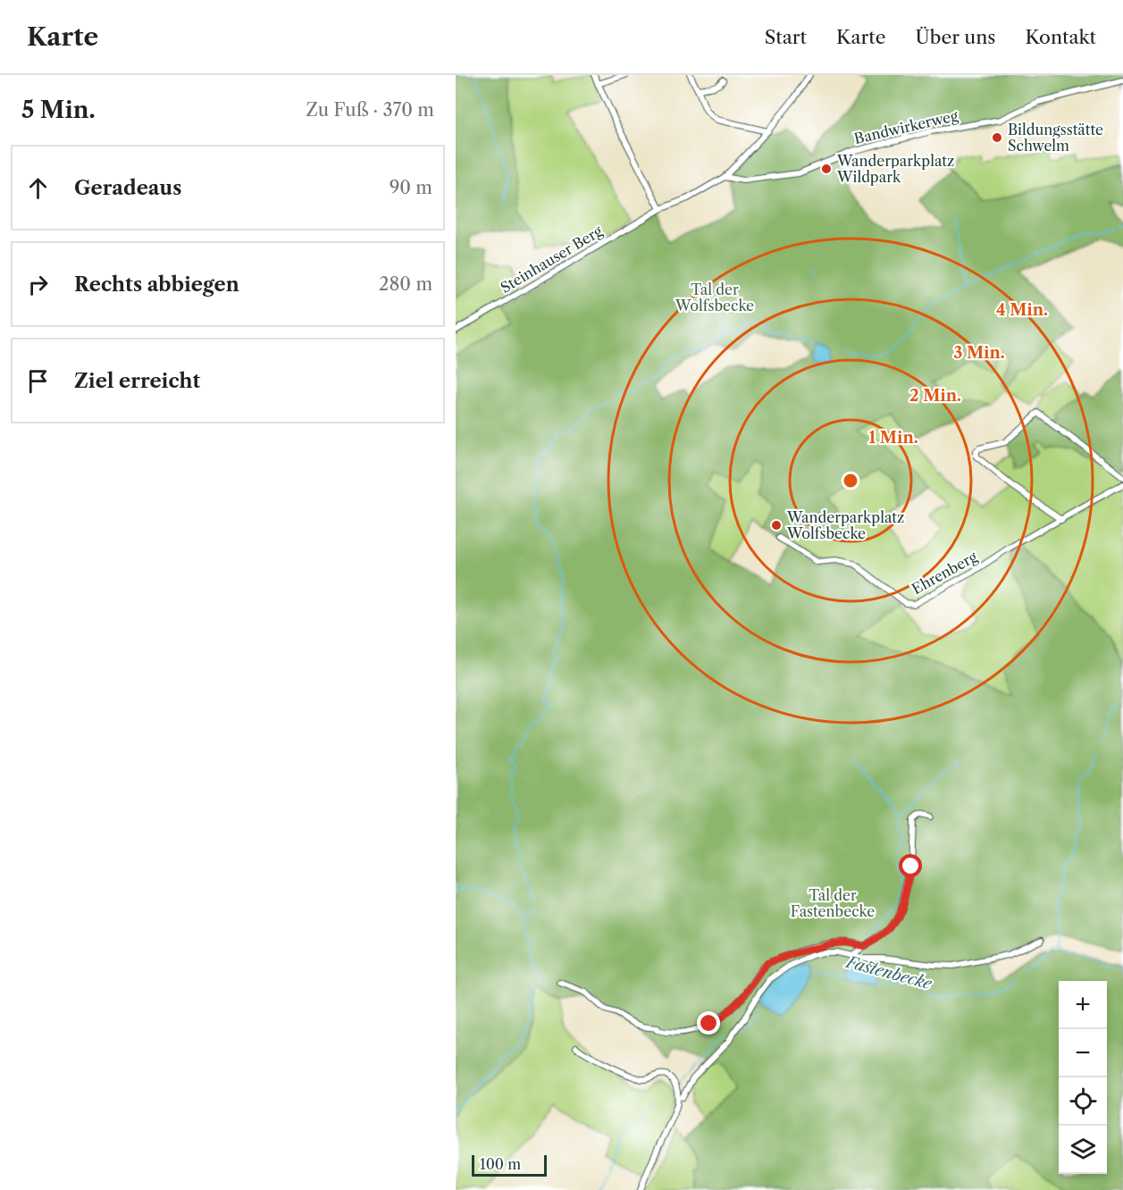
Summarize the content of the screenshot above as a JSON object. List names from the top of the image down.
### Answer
{
  "streets": {
    "street": ["Bandwirkerweg", "Steinhauser Berg", "Ehrenberg"]
  },
  "crossings": [
    ["Bandwirkerweg", "Steinhauser Berg"]
  ],
  "water": ["Fastenbecke"],
  "parks": ["Tal der Wolfsbecke", "Tal der Fastenbecke"],
  "places": ["Bildungsstätte Schwelm", "Wanderparkplatz Wildpark", "Wanderparkplatz Wolfsbecke"],
  "scale_bar": "100 m",
  "page": {
    "header": "Karte",
    "nav": [
      "Start",
      "Karte",
      "Über uns",
      "Kontakt"
    ],
    "heading": ["5 Min.", "Zu Fuß · 370 m"],
    "list": [
      ["Geradeaus", "90 m"],
      ["Rechts abbiegen", "280 m"],
      "Ziel erreicht"
    ],
    "map_buttons": ["+", "−"],
    "scale": "100 m"
  },
  "rings": [
    "4 Min.",
    "3 Min.",
    "2 Min.",
    "1 Min."
  ]
}
